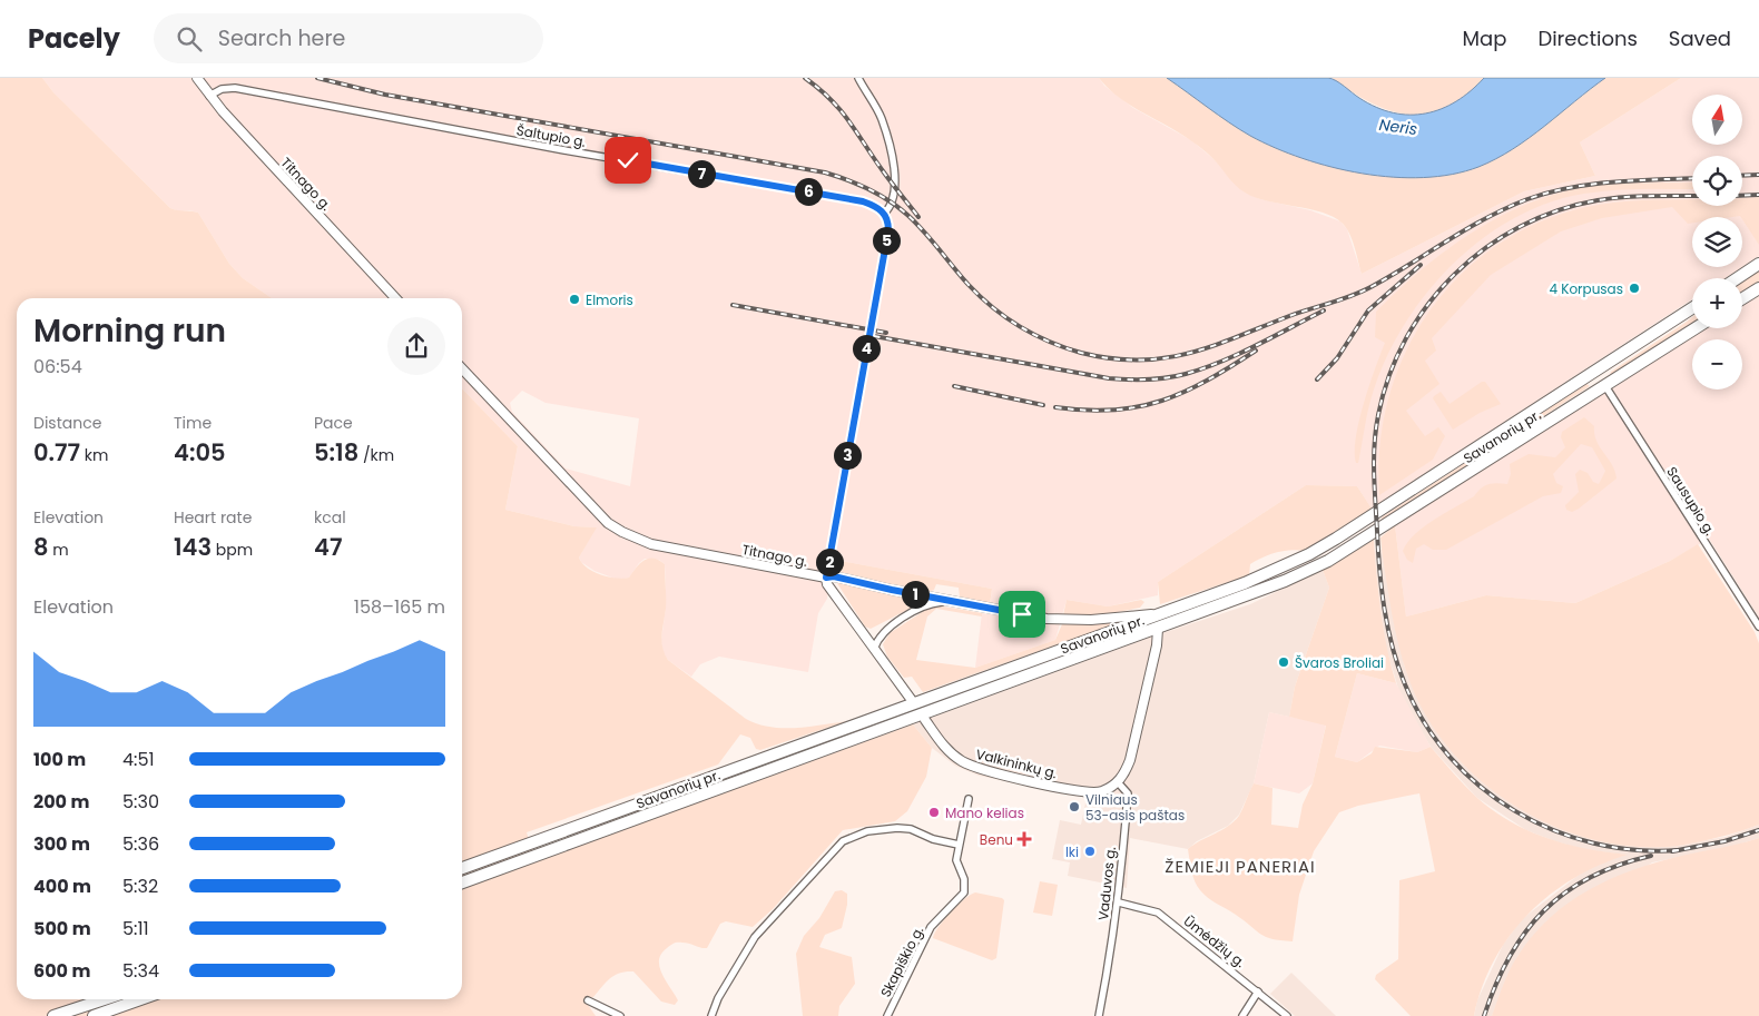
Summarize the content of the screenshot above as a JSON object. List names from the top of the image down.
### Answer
{
  "streets": {
    "highway": ["Savanorių pr."],
    "street": [
      "Šaltupio g.",
      "Titnago g.",
      "Sausupio g.",
      "Valkininkų g.",
      "Vaduvos g.",
      "Ūmėdžių g.",
      "Skapiškio g."
    ]
  },
  "crossings": [
    ["Šaltupio g.", "Titnago g."],
    ["Titnago g.", "Savanorių pr."],
    ["Savanorių pr.", "Sausupio g."],
    ["Valkininkų g.", "Vaduvos g."],
    ["Vaduvos g.", "Ūmėdžių g."]
  ],
  "districts": ["ŽEMIEJI PANERIAI"],
  "water": ["Neris"],
  "places": {
    "other": [
      "4 Korpusas",
      "Elmoris",
      "Švaros Broliai",
      "Vilniaus 53-asis paštas",
      "Mano kelias",
      "Iki"
    ],
    "health": ["Benu"]
  },
  "north": "top",
  "page": {
    "header": "Pacely",
    "search": "Search here",
    "nav": ["Map", "Directions", "Saved"],
    "map_buttons": ["+", "−"],
    "pins": [
      "7",
      "6",
      "5",
      "4",
      "3",
      "2",
      "1"
    ],
    "heading": ["Morning run", "06:54"],
    "stats": [
      ["Distance", "0.77 km"],
      ["Time", "4:05"],
      ["Pace", "5:18 /km"],
      ["Elevation", "8 m"],
      ["Heart rate", "143 bpm"],
      ["kcal", "47"]
    ],
    "chart": ["Elevation", "158–165 m"],
    "list": [
      {
        "name": "100 m",
        "note": "4:51"
      },
      {
        "name": "200 m",
        "note": "5:30"
      },
      {
        "name": "300 m",
        "note": "5:36"
      },
      {
        "name": "400 m",
        "note": "5:32"
      },
      {
        "name": "500 m",
        "note": "5:11"
      },
      {
        "name": "600 m",
        "note": "5:34"
      }
    ]
  }
}
